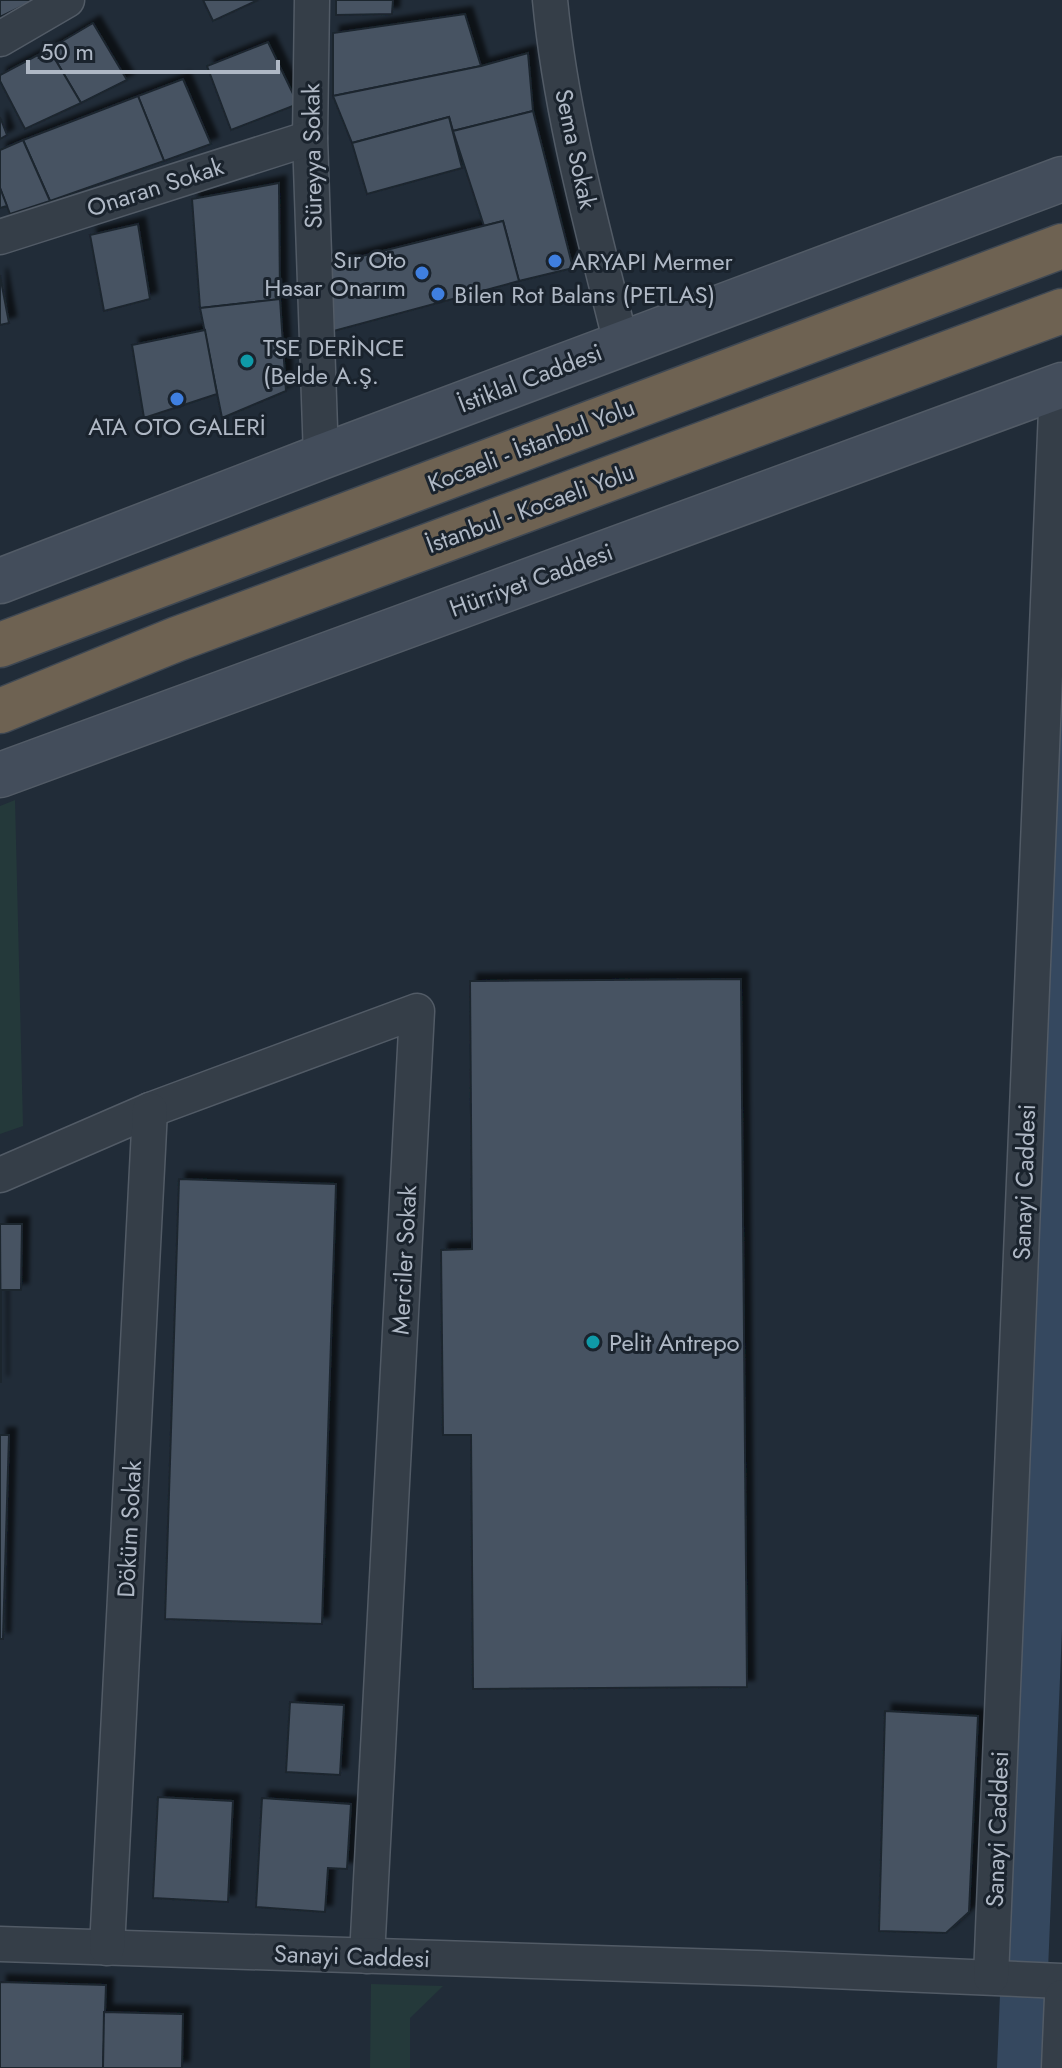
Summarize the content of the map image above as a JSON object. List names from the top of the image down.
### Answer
{
  "streets": {
    "highway": ["Kocaeli - İstanbul Yolu", "İstanbul - Kocaeli Yolu"],
    "main road": ["İstiklal Caddesi", "Hürriyet Caddesi"],
    "street": [
      "Sema Sokak",
      "Süreyya Sokak",
      "Onaran Sokak",
      "Sanayi Caddesi",
      "Merciler Sokak",
      "Döküm Sokak"
    ]
  },
  "crossings": [
    ["Sema Sokak", "İstiklal Caddesi"],
    ["Süreyya Sokak", "Onaran Sokak"],
    ["Süreyya Sokak", "İstiklal Caddesi"],
    ["Hürriyet Caddesi", "Sanayi Caddesi"],
    ["Sanayi Caddesi", "Merciler Sokak"],
    ["Sanayi Caddesi", "Döküm Sokak"],
    ["Merciler Sokak", "Döküm Sokak"]
  ],
  "places": [
    "ARYAPI Mermer",
    "Sır Oto Hasar Onarım",
    "Bilen Rot Balans (PETLAS)",
    "TSE DERİNCE (Belde A.Ş.",
    "ATA OTO GALERİ",
    "Pelit Antrepo"
  ],
  "scale_bar": "50 m"
}
